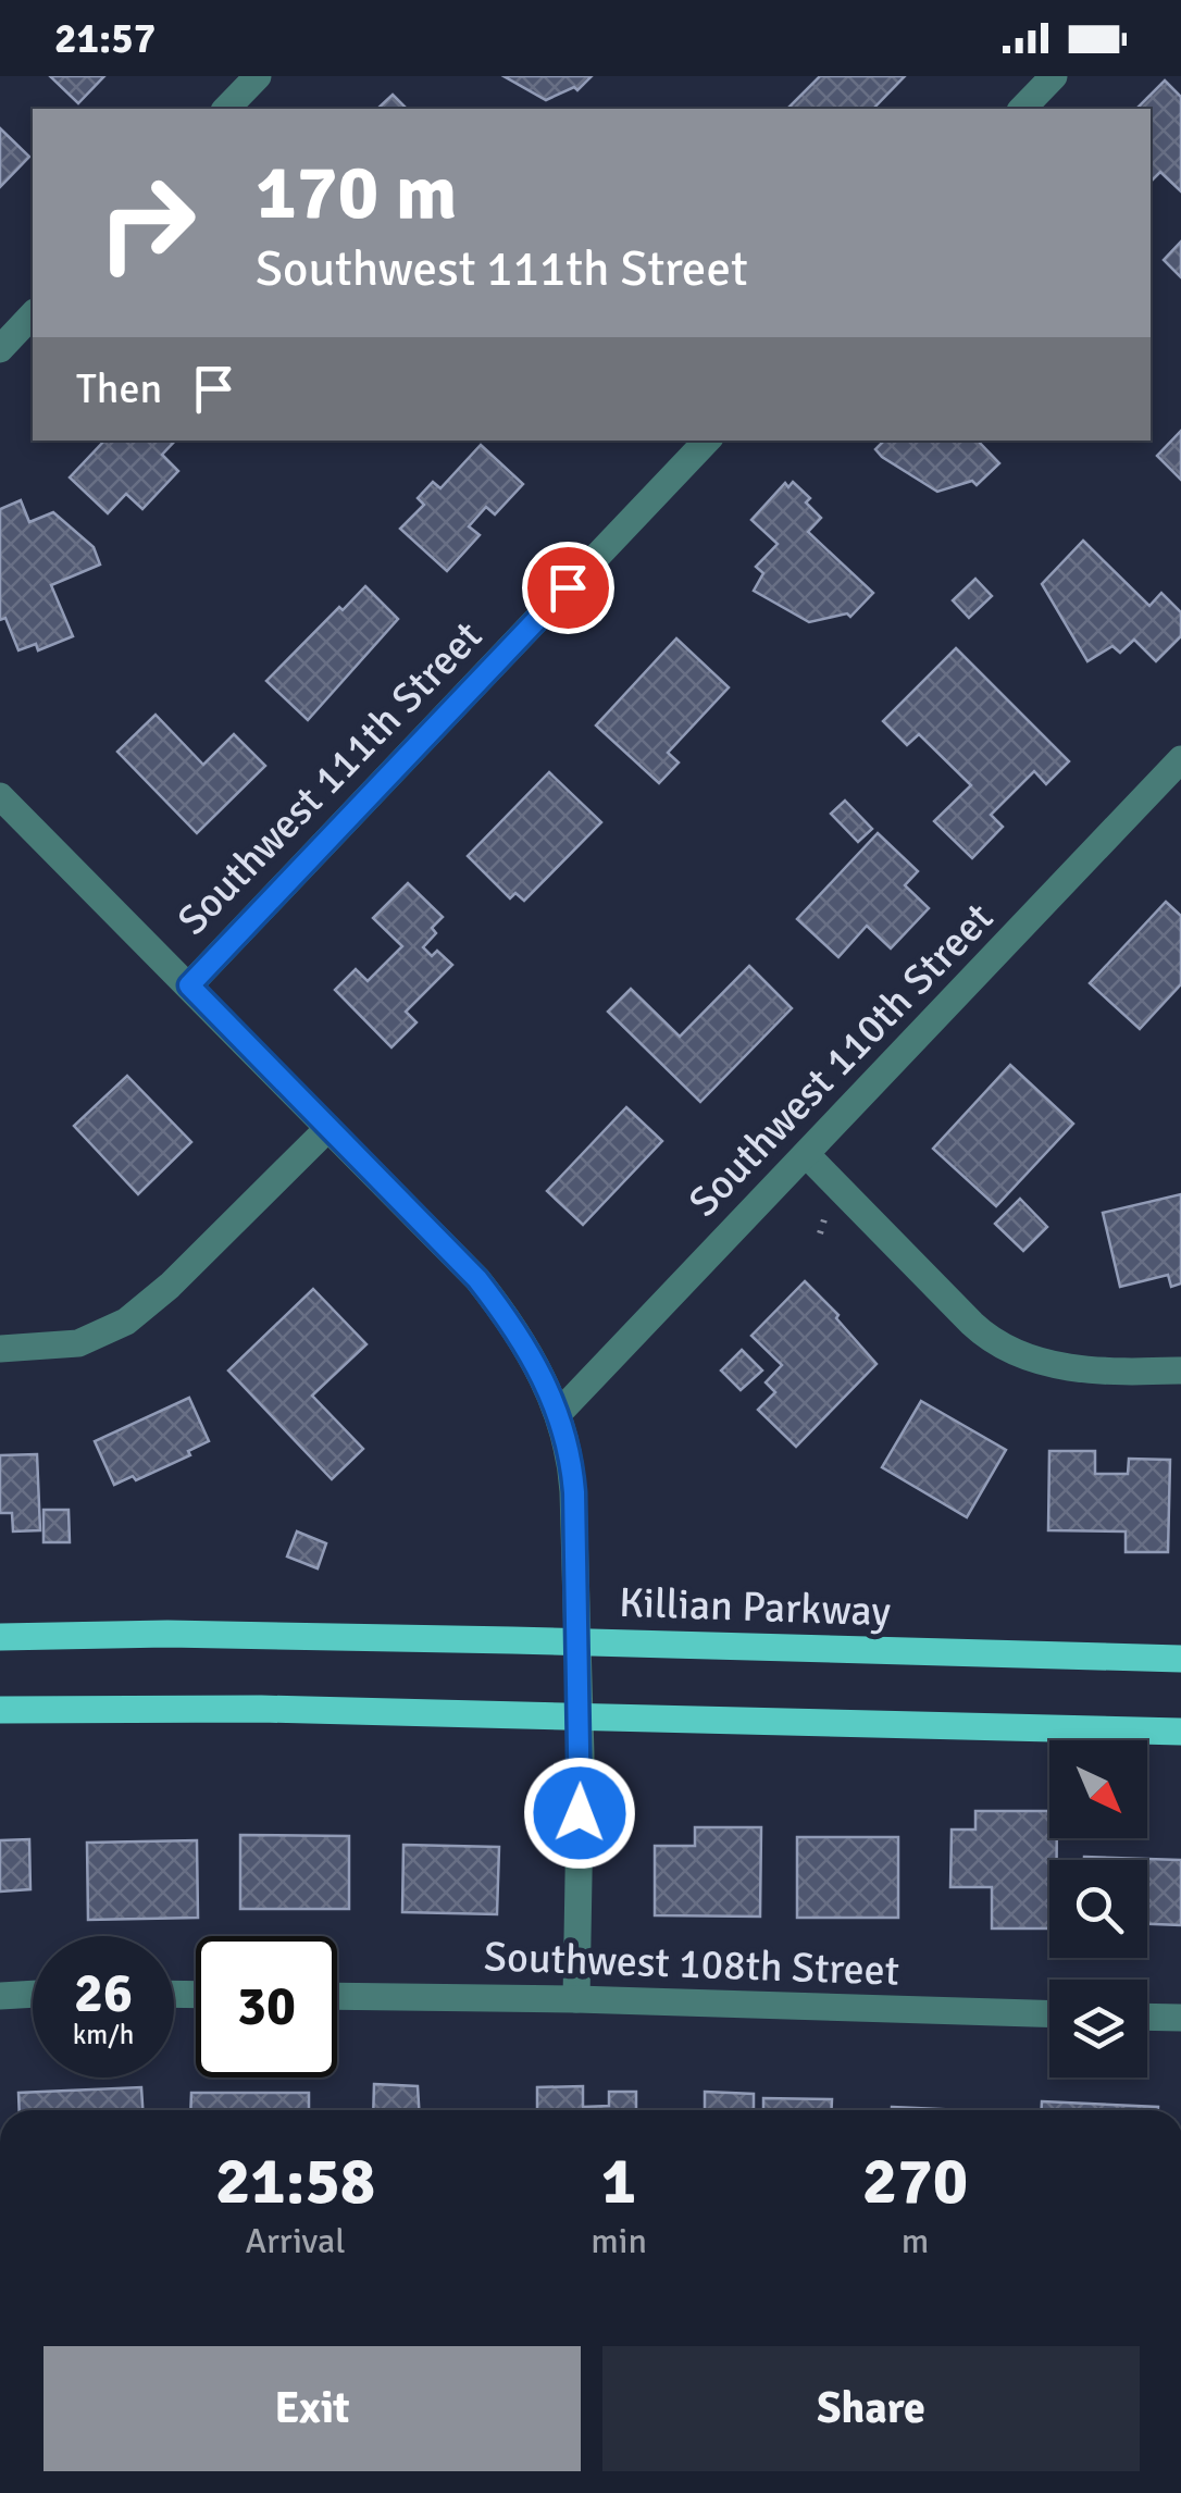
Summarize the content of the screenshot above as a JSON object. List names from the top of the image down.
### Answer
{
  "streets": {
    "main road": ["Killian Parkway"],
    "street": ["Southwest 111th Street", "Southwest 110th Street", "Southwest 108th Street"]
  },
  "north": "bottom right",
  "page": {
    "status": "21:57",
    "turn": ["170 m", "Southwest 111th Street"],
    "then": "Then",
    "speed": "26 km/h",
    "limit": "30",
    "eta": [
      "21:58",
      "Arrival",
      "1",
      "min",
      "270",
      "m"
    ],
    "buttons": ["Exit", "Share"]
  }
}
